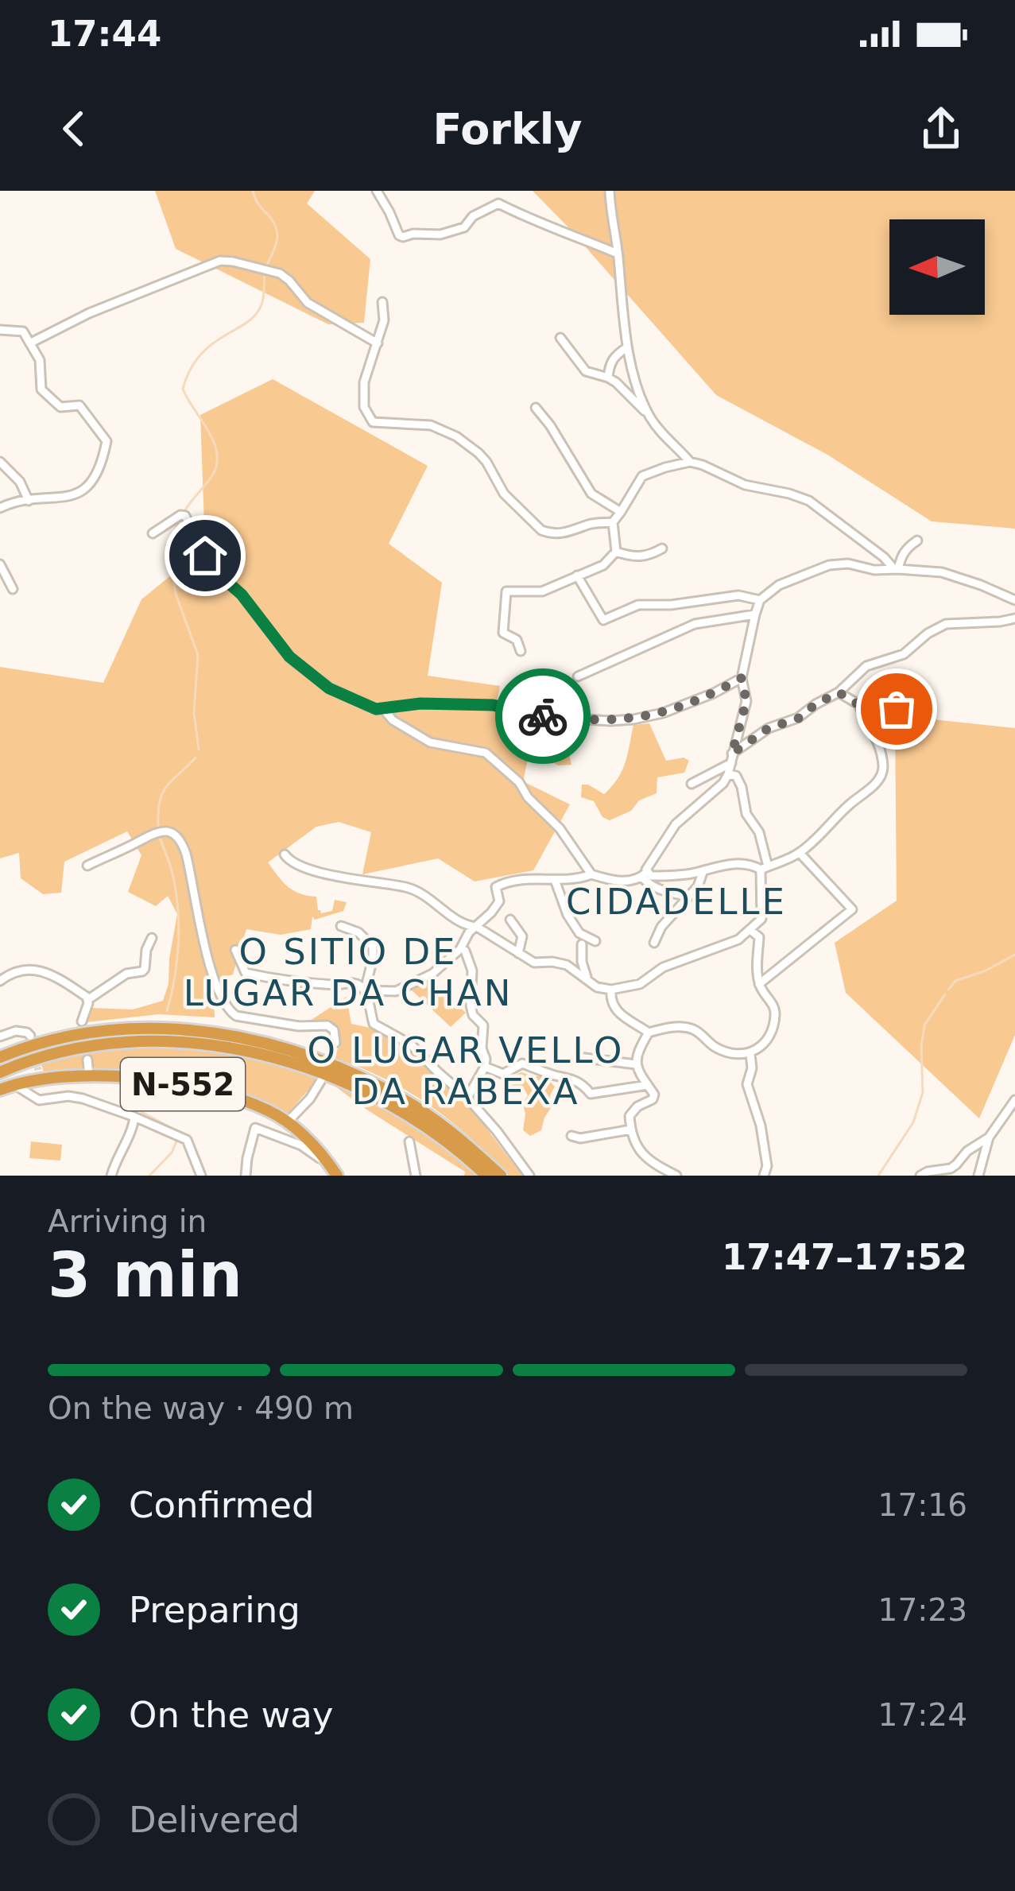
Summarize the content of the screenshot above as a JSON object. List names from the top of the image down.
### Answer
{
  "streets": {
    "highway": ["N-552"]
  },
  "districts": ["CIDADELLE", "O SITIO DE LUGAR DA CHAN", "O LUGAR VELLO DA RABEXA"],
  "north": "left",
  "page": {
    "status": "17:44",
    "header": "Forkly",
    "heading": ["3 min", "Arriving in", "17:47–17:52"],
    "bar": "On the way · 490 m",
    "list": [
      ["Confirmed", "17:16"],
      ["Preparing", "17:23"],
      ["On the way", "17:24"],
      "Delivered"
    ]
  }
}
